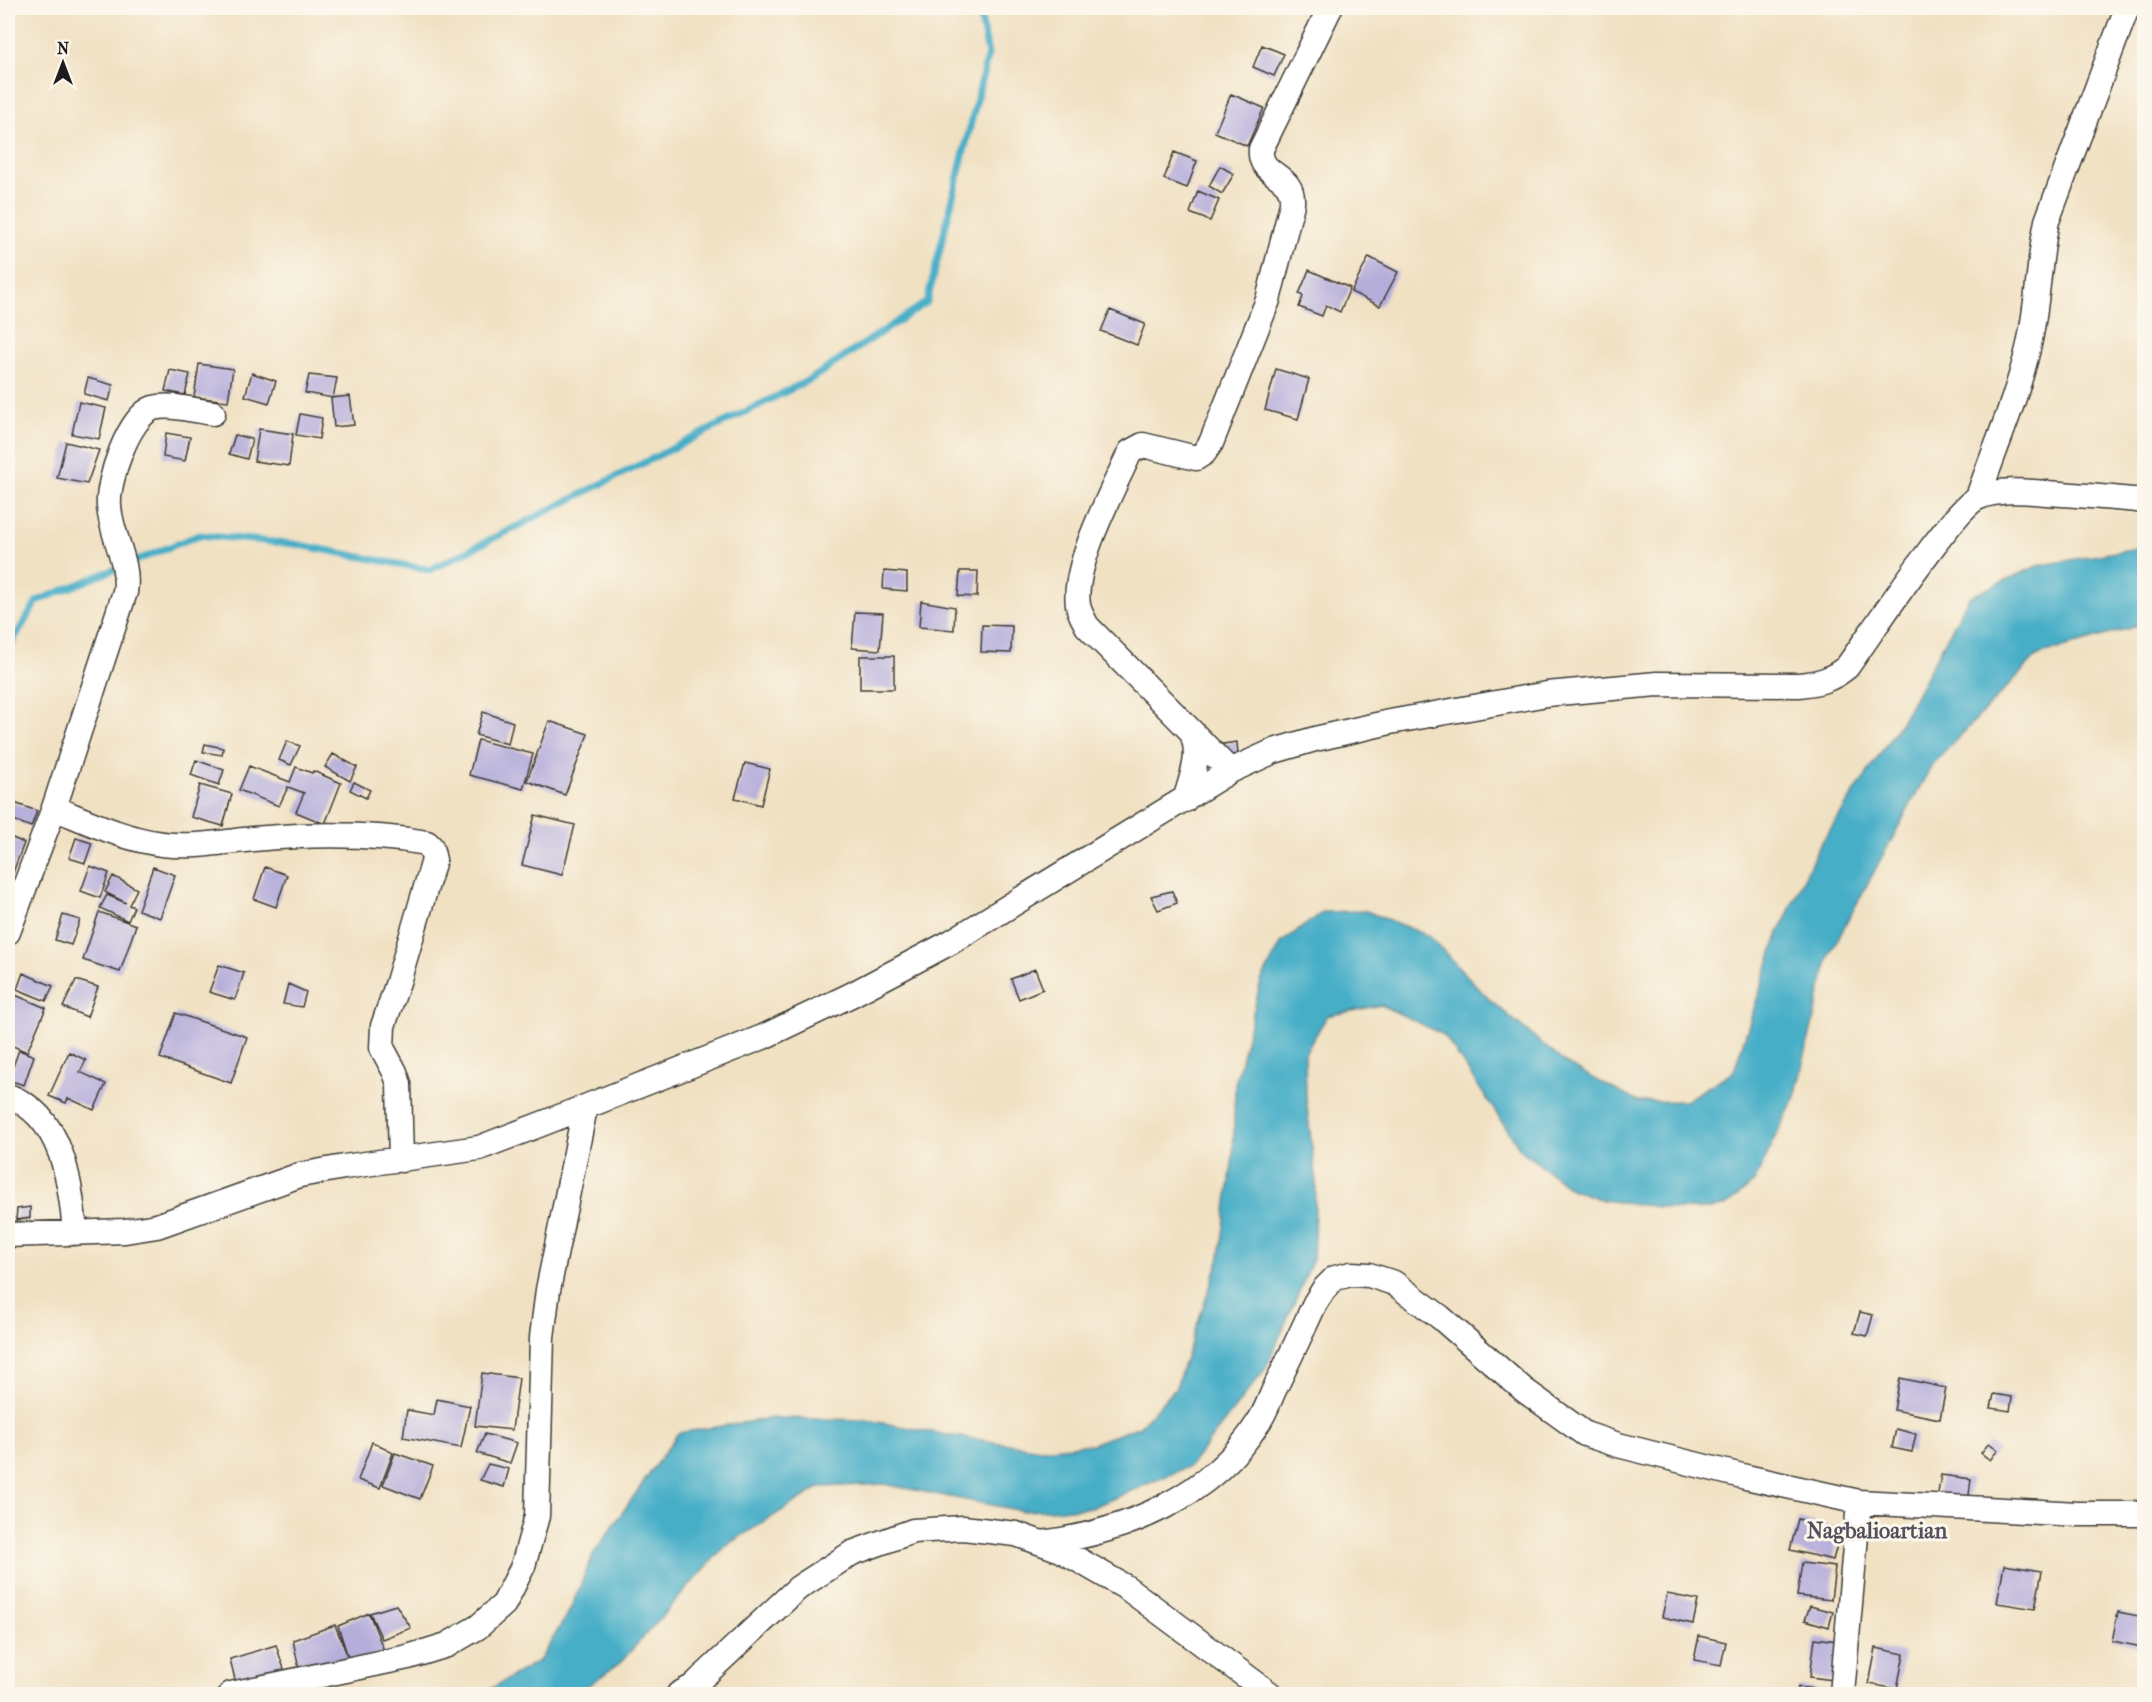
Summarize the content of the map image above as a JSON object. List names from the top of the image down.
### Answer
{
  "districts": ["Nagbalioartian"],
  "north": "top"
}
